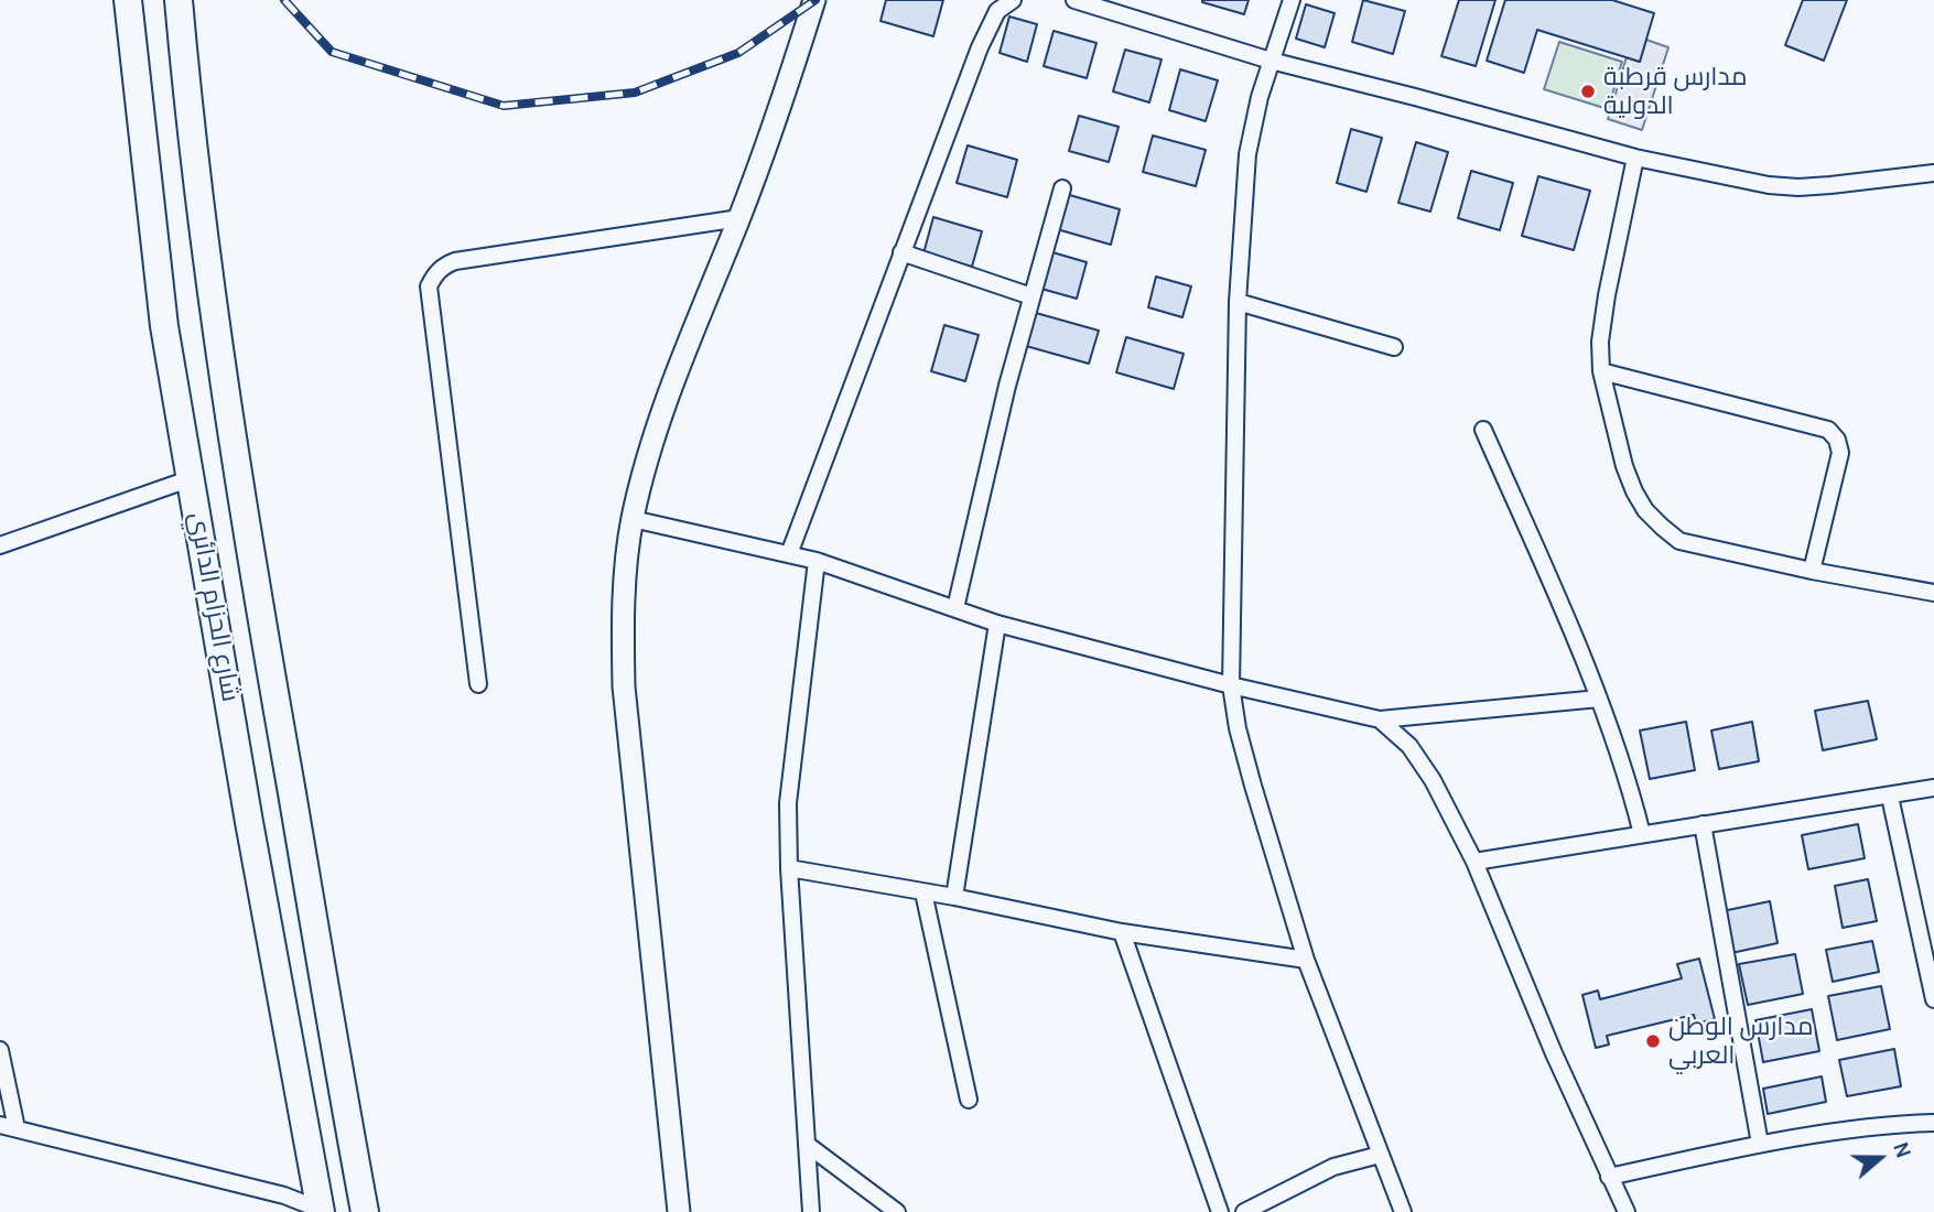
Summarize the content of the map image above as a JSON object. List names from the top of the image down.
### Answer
{
  "streets": {
    "highway": ["شارع الحزام الدائري"]
  },
  "places": ["مدارس قرطبة الدولية", "مدارس الوطن العربي"],
  "north": "right"
}
